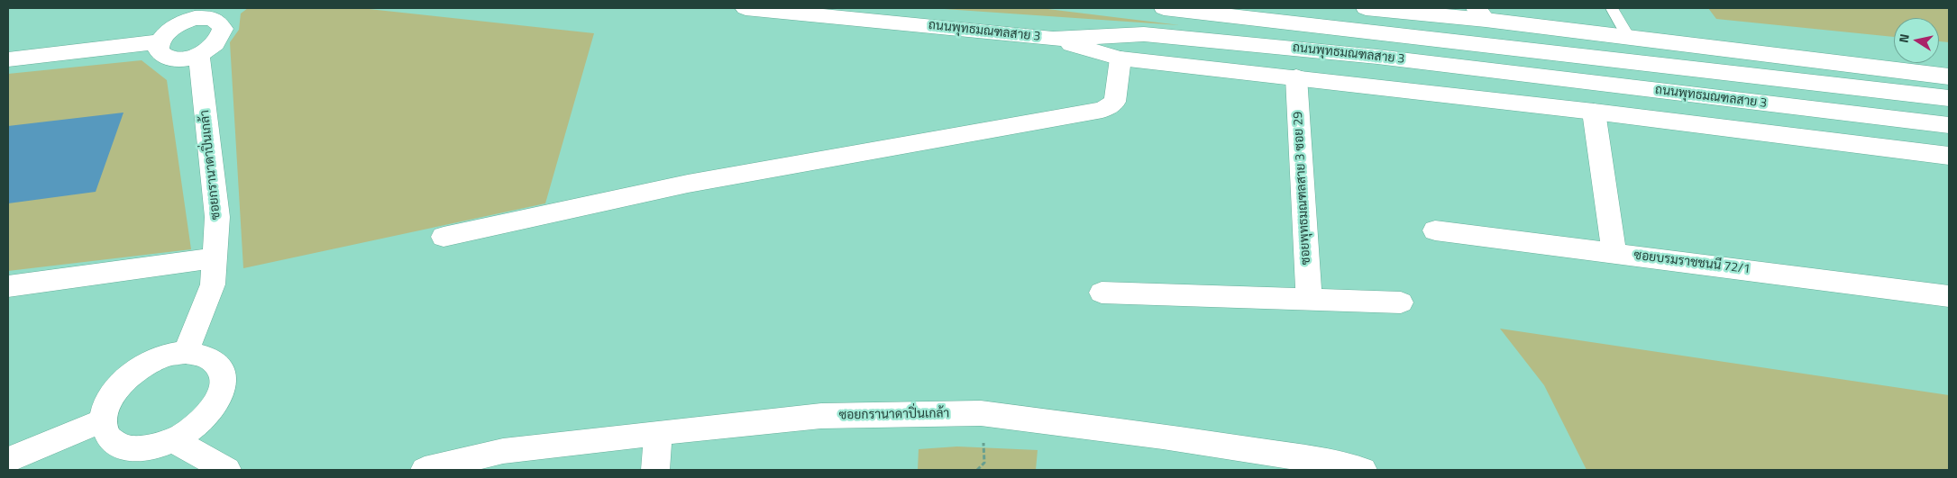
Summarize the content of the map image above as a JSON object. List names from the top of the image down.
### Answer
{
  "streets": {
    "street": [
      "ถนนพุทธมณฑลสาย 3",
      "ซอยกรานาดาปิ่นเกล้า",
      "ซอยพุทธมณฑลสาย 3 ซอย 29",
      "ซอยบรมราชชนนี 72/1"
    ]
  },
  "north": "left"
}
